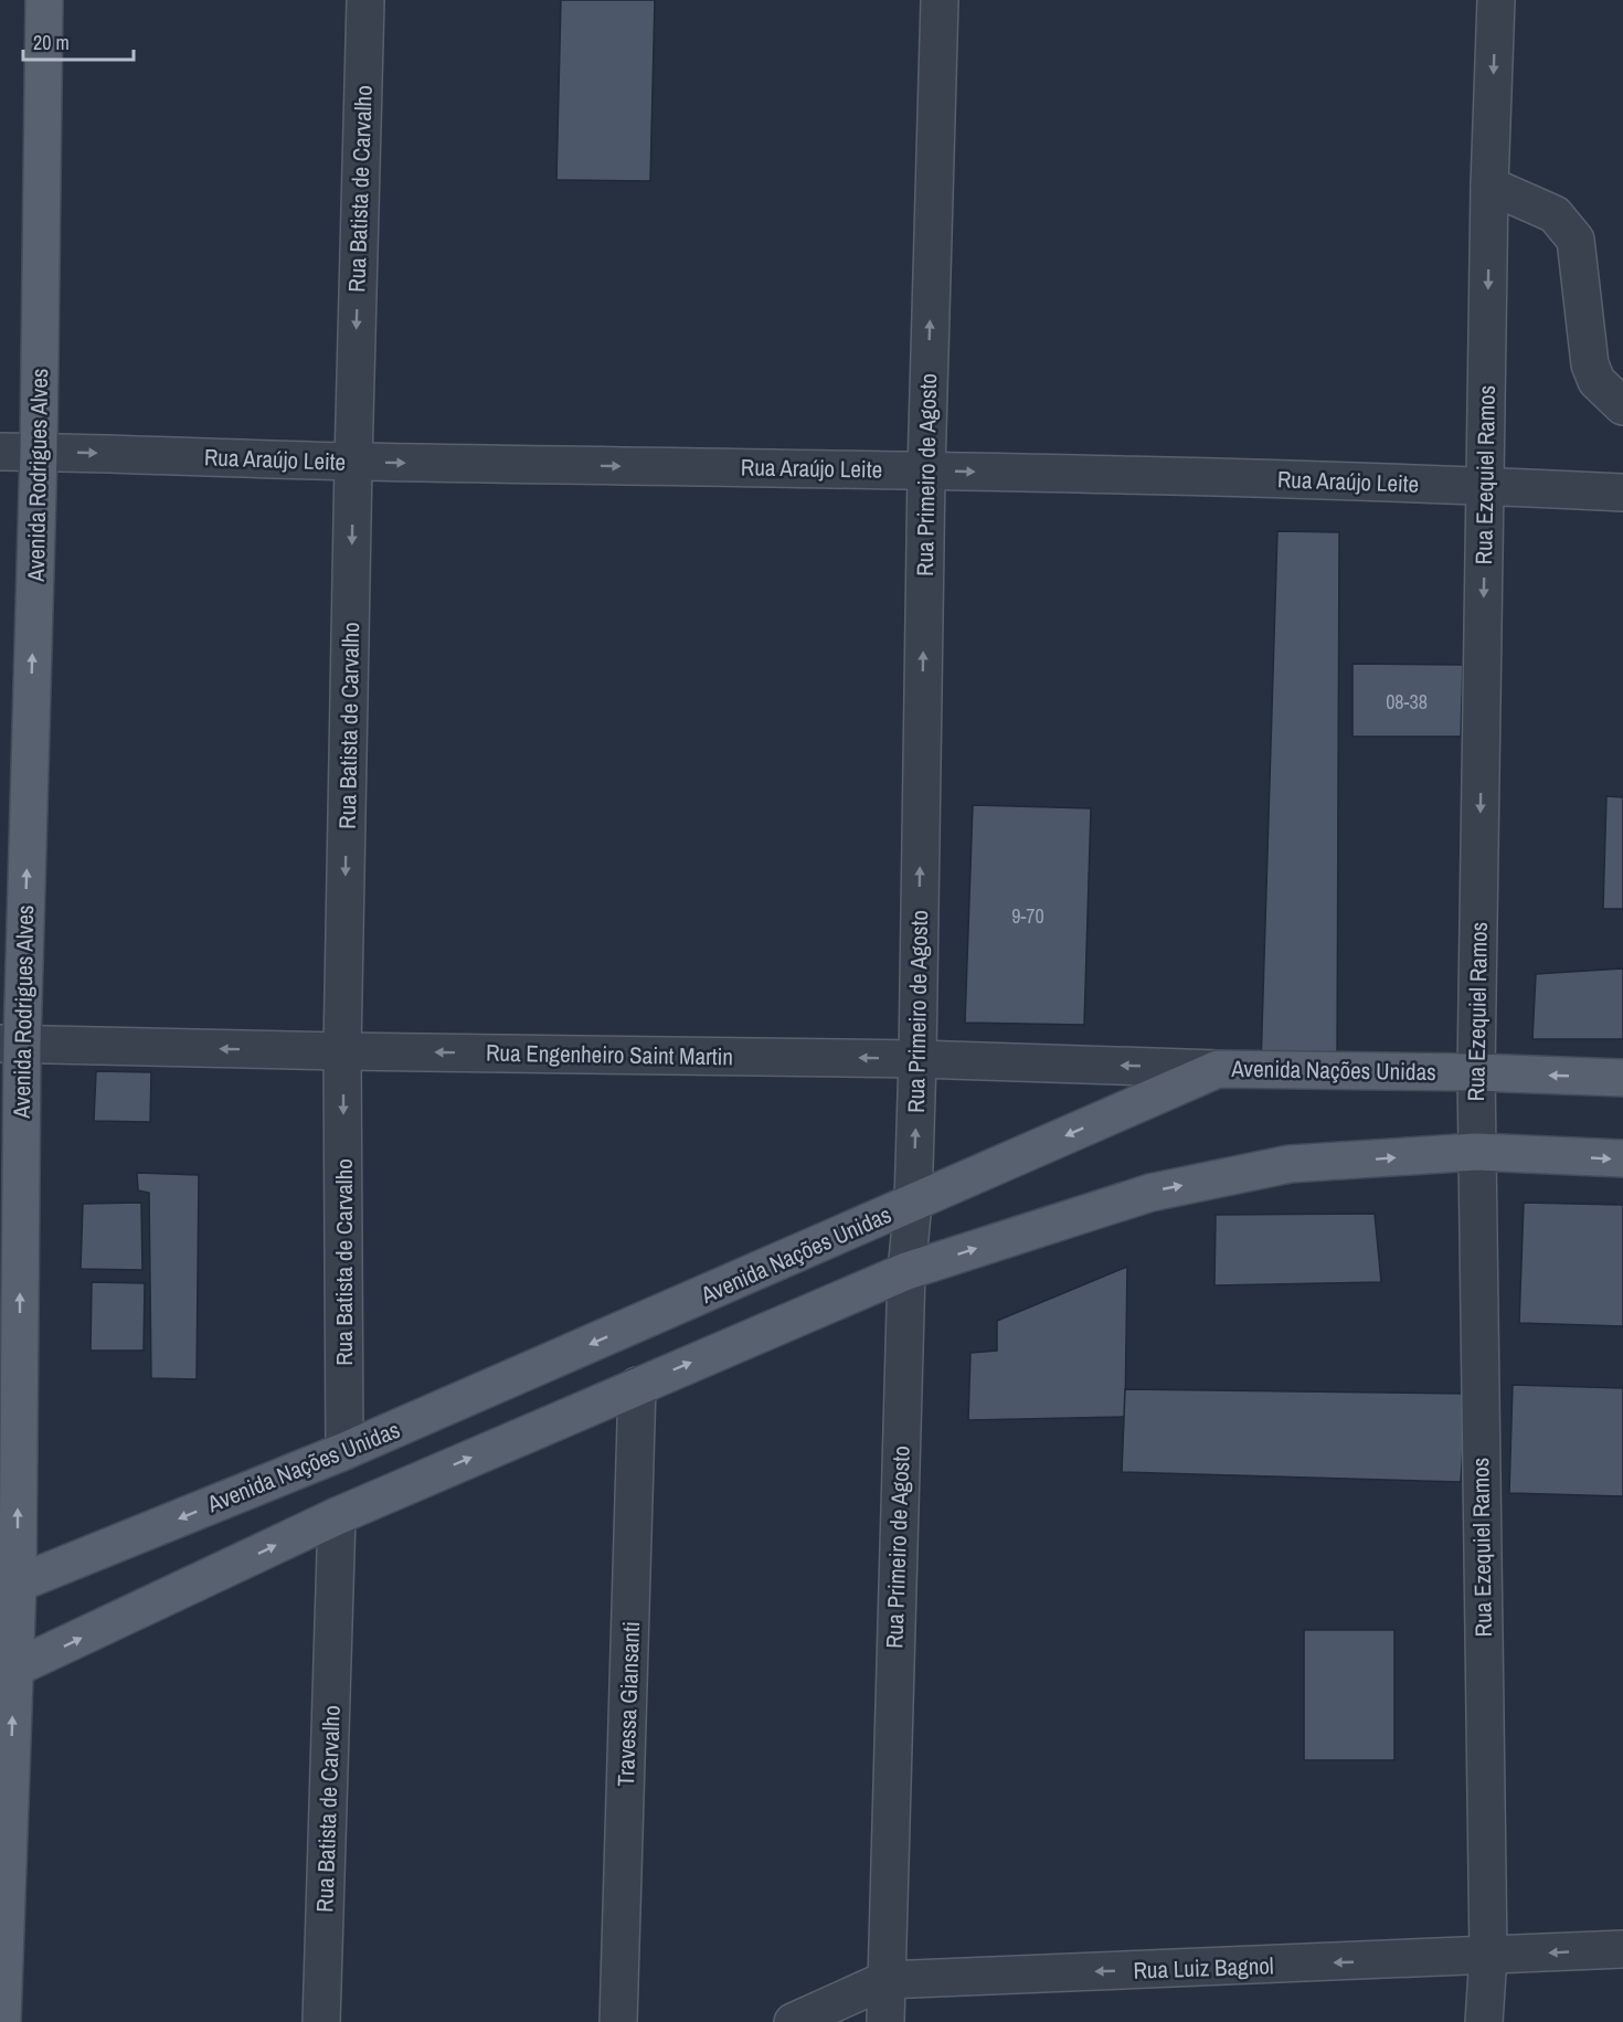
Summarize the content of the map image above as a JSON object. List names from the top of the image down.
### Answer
{
  "streets": {
    "main road": ["Avenida Rodrigues Alves", "Avenida Nações Unidas"],
    "street": [
      "Rua Batista de Carvalho",
      "Rua Araújo Leite",
      "Rua Primeiro de Agosto",
      "Rua Ezequiel Ramos",
      "Rua Engenheiro Saint Martin",
      "Travessa Giansanti",
      "Rua Luiz Bagnol"
    ]
  },
  "crossings": [
    ["Rua Batista de Carvalho", "Rua Araújo Leite"],
    ["Rua Batista de Carvalho", "Rua Engenheiro Saint Martin"],
    ["Rua Batista de Carvalho", "Avenida Nações Unidas"],
    ["Rua Araújo Leite", "Avenida Rodrigues Alves"],
    ["Rua Araújo Leite", "Rua Primeiro de Agosto"],
    ["Rua Araújo Leite", "Rua Ezequiel Ramos"],
    ["Avenida Rodrigues Alves", "Rua Engenheiro Saint Martin"],
    ["Avenida Rodrigues Alves", "Avenida Nações Unidas"],
    ["Rua Primeiro de Agosto", "Rua Engenheiro Saint Martin"],
    ["Rua Primeiro de Agosto", "Avenida Nações Unidas"],
    ["Rua Primeiro de Agosto", "Rua Luiz Bagnol"],
    ["Rua Ezequiel Ramos", "Avenida Nações Unidas"],
    ["Rua Ezequiel Ramos", "Rua Luiz Bagnol"],
    ["Rua Engenheiro Saint Martin", "Avenida Nações Unidas"]
  ],
  "one_way": [
    "Rua Batista de Carvalho",
    "Rua Araújo Leite",
    "Avenida Rodrigues Alves",
    "Rua Primeiro de Agosto",
    "Rua Ezequiel Ramos",
    "Rua Engenheiro Saint Martin",
    "Rua Luiz Bagnol"
  ],
  "house_numbers": ["08-38", "9-70"],
  "scale_bar": "20 m"
}
